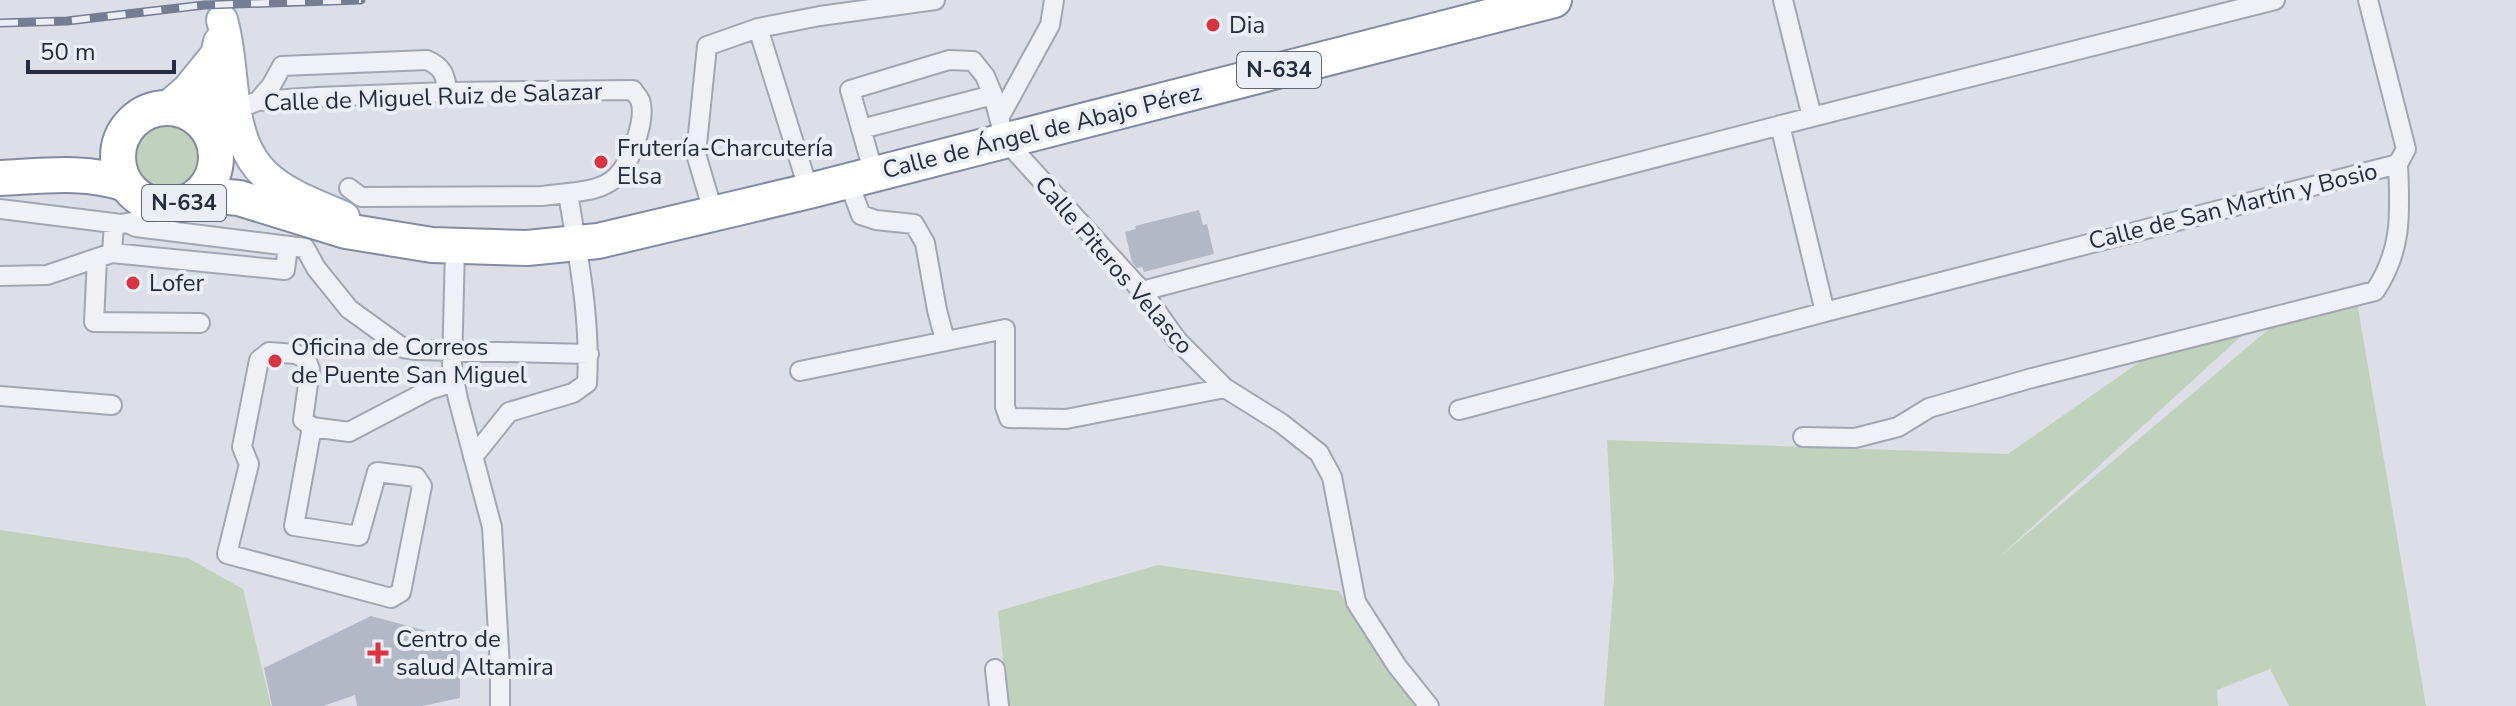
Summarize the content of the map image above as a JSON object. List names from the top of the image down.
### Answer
{
  "streets": {
    "highway": ["N-634", "Calle de Ángel de Abajo Pérez"],
    "street": ["Calle de Miguel Ruiz de Salazar", "Calle de San Martín y Bosio", "Calle Piteros Velasco"]
  },
  "crossings": [
    ["N-634", "Calle de Miguel Ruiz de Salazar"],
    ["N-634", "Calle de Ángel de Abajo Pérez"],
    ["Calle de Ángel de Abajo Pérez", "Calle Piteros Velasco"]
  ],
  "places": {
    "other": [
      "Dia",
      "Frutería-Charcutería Elsa",
      "Lofer",
      "Oficina de Correos de Puente San Miguel"
    ],
    "health": ["Centro de salud Altamira"]
  },
  "scale_bar": "50 m"
}
